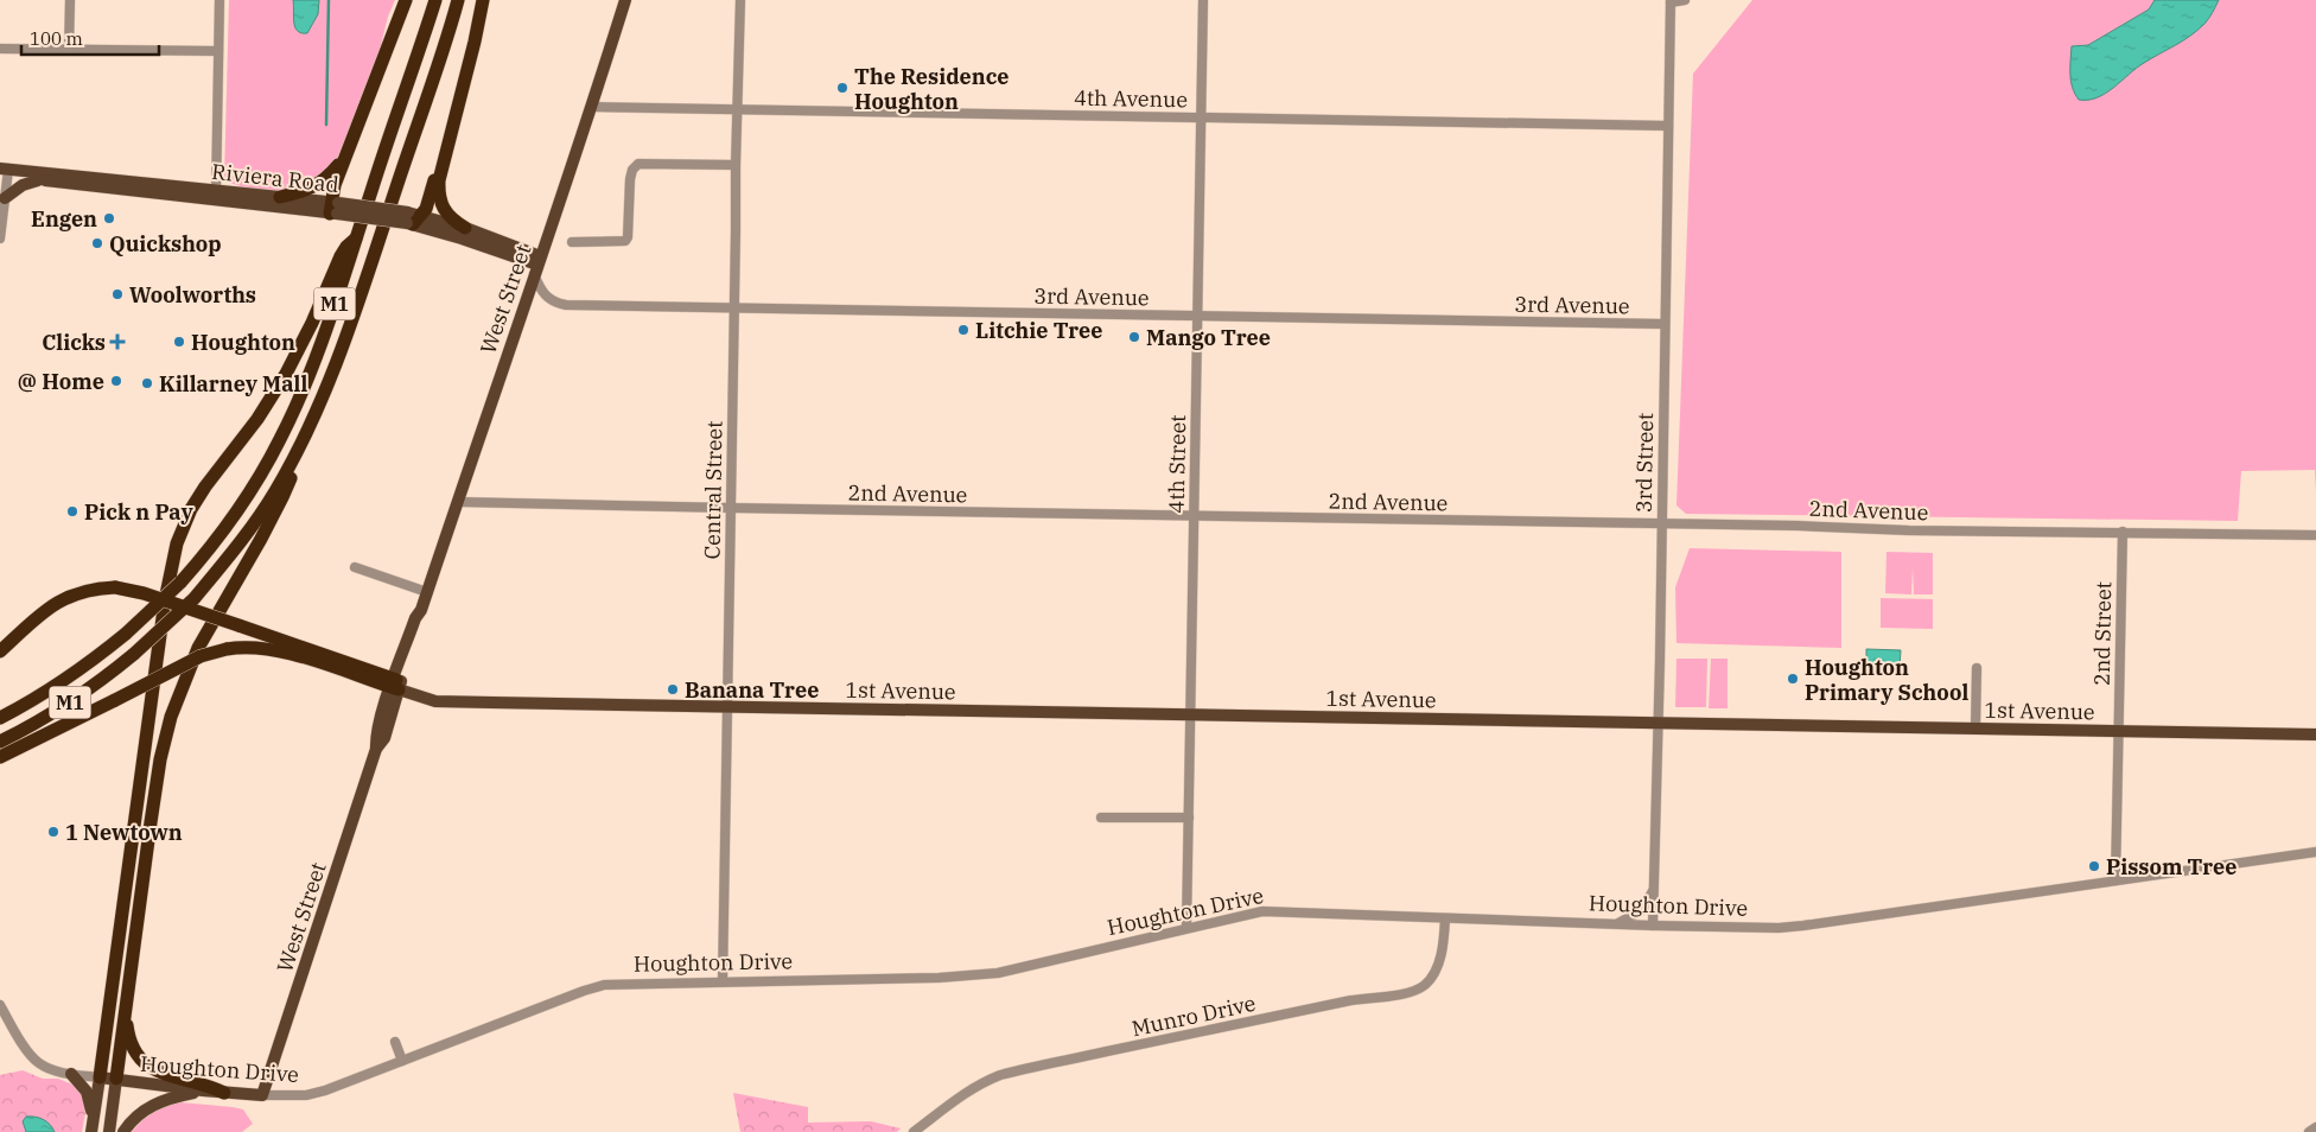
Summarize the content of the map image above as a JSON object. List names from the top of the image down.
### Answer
{
  "streets": {
    "highway": ["M1"],
    "main road": [
      "Riviera Road",
      "West Street",
      "1st Avenue",
      "Houghton Drive"
    ],
    "street": [
      "4th Avenue",
      "3rd Avenue",
      "3rd Street",
      "4th Street",
      "Central Street",
      "2nd Avenue",
      "2nd Street",
      "Munro Drive"
    ]
  },
  "crossings": [
    ["4th Avenue", "West Street"],
    ["4th Avenue", "3rd Street"],
    ["4th Avenue", "4th Street"],
    ["4th Avenue", "Central Street"],
    ["Riviera Road", "3rd Avenue"],
    ["Riviera Road", "West Street"],
    ["3rd Avenue", "West Street"],
    ["3rd Avenue", "3rd Street"],
    ["3rd Avenue", "4th Street"],
    ["3rd Avenue", "Central Street"],
    ["West Street", "2nd Avenue"],
    ["West Street", "1st Avenue"],
    ["West Street", "Houghton Drive"],
    ["3rd Street", "2nd Avenue"],
    ["3rd Street", "1st Avenue"],
    ["3rd Street", "Houghton Drive"],
    ["4th Street", "2nd Avenue"],
    ["4th Street", "1st Avenue"],
    ["4th Street", "Houghton Drive"],
    ["Central Street", "2nd Avenue"],
    ["Central Street", "1st Avenue"],
    ["Central Street", "Houghton Drive"],
    ["2nd Avenue", "2nd Street"],
    ["2nd Street", "1st Avenue"],
    ["2nd Street", "Houghton Drive"],
    ["Houghton Drive", "Munro Drive"]
  ],
  "places": {
    "other": [
      "The Residence Houghton",
      "Engen",
      "Quickshop",
      "Woolworths",
      "Litchie Tree",
      "Mango Tree",
      "Houghton",
      "@ Home",
      "Killarney Mall",
      "Pick n Pay",
      "Houghton Primary School",
      "Banana Tree",
      "1 Newtown",
      "Pissom Tree"
    ],
    "health": ["Clicks"]
  },
  "scale_bar": "100 m"
}
